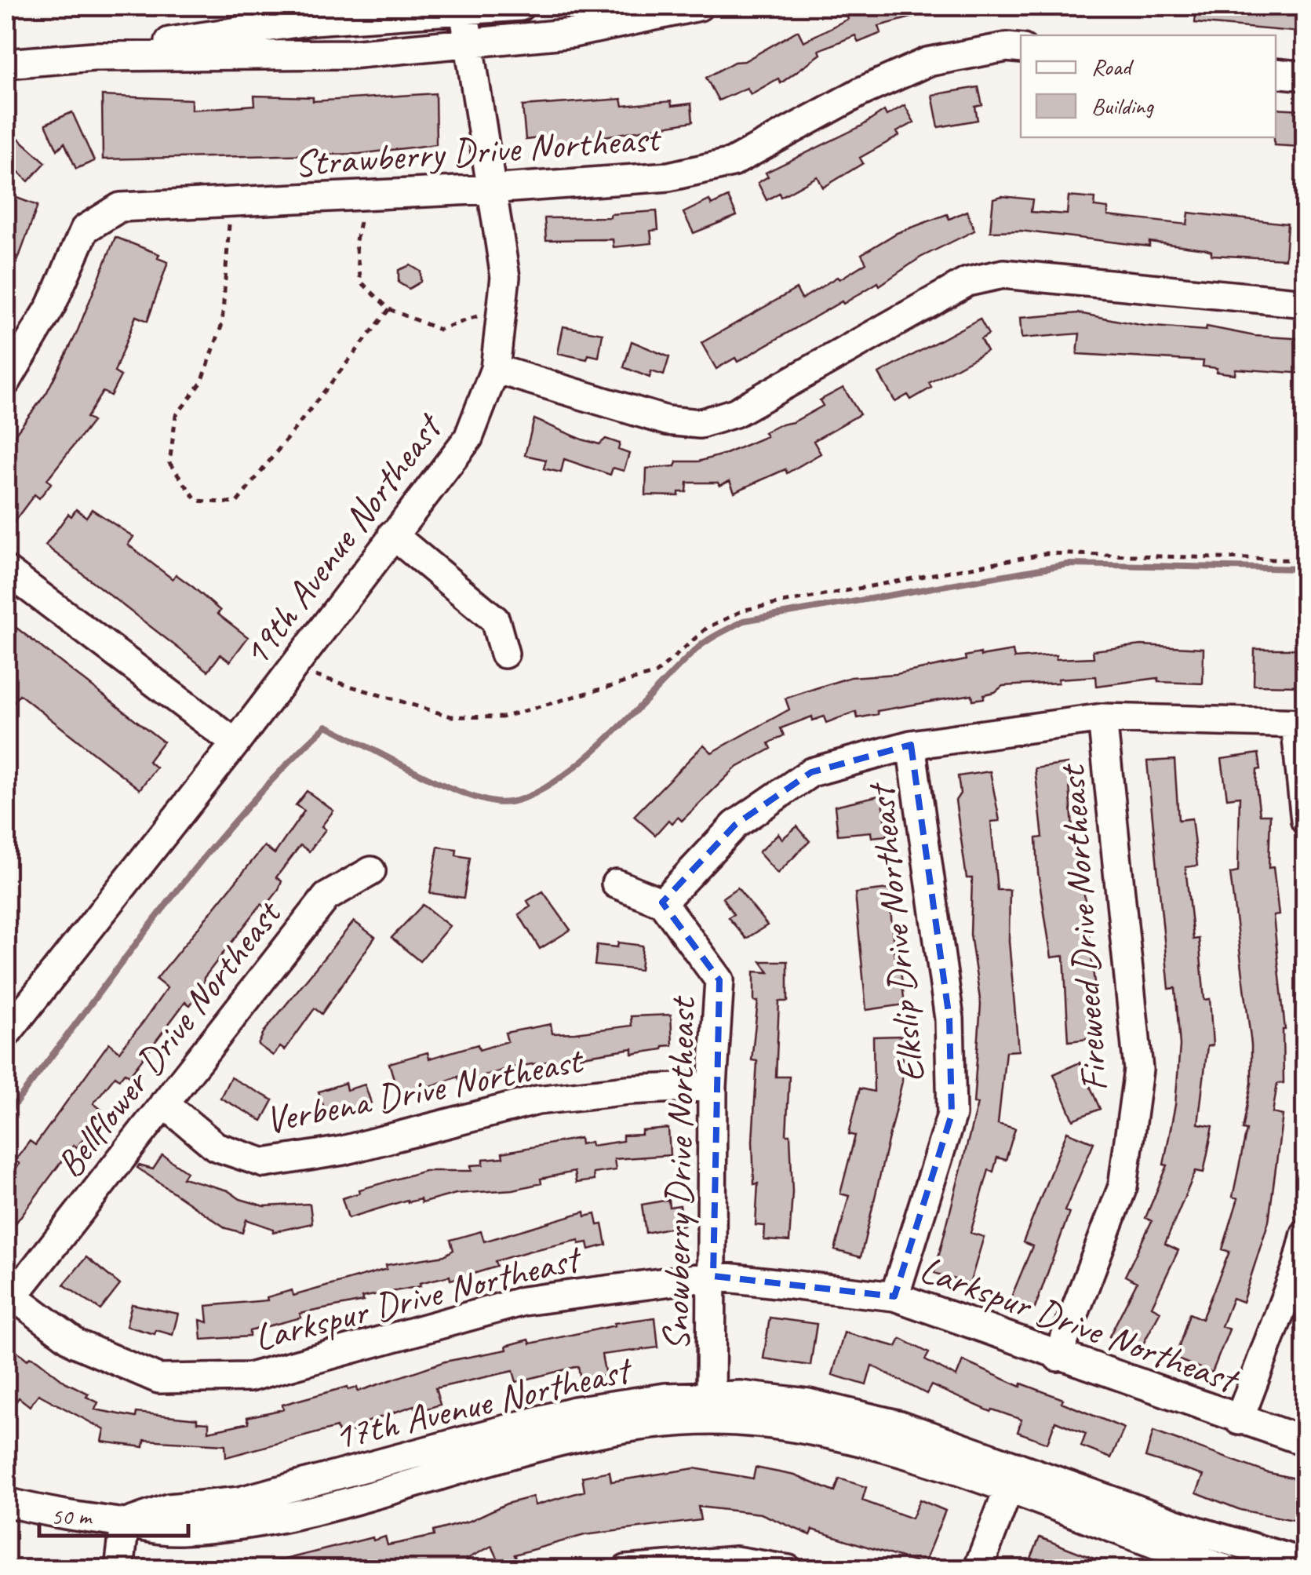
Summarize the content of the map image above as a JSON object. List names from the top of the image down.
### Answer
{
  "streets": {
    "street": [
      "Strawberry Drive Northeast",
      "19th Avenue Northeast",
      "Fireweed Drive Northeast",
      "Elkslip Drive Northeast",
      "Bellflower Drive Northeast",
      "Verbena Drive Northeast",
      "Snowberry Drive Northeast",
      "Larkspur Drive Northeast",
      "17th Avenue Northeast"
    ]
  },
  "crossings": [
    ["Strawberry Drive Northeast", "19th Avenue Northeast"],
    ["Fireweed Drive Northeast", "Larkspur Drive Northeast"],
    ["Elkslip Drive Northeast", "Larkspur Drive Northeast"],
    ["Bellflower Drive Northeast", "Verbena Drive Northeast"],
    ["Bellflower Drive Northeast", "Larkspur Drive Northeast"],
    ["Verbena Drive Northeast", "Snowberry Drive Northeast"],
    ["Snowberry Drive Northeast", "Larkspur Drive Northeast"],
    ["Snowberry Drive Northeast", "17th Avenue Northeast"]
  ],
  "legend": ["Road", "Building"],
  "scale_bar": "50 m"
}
